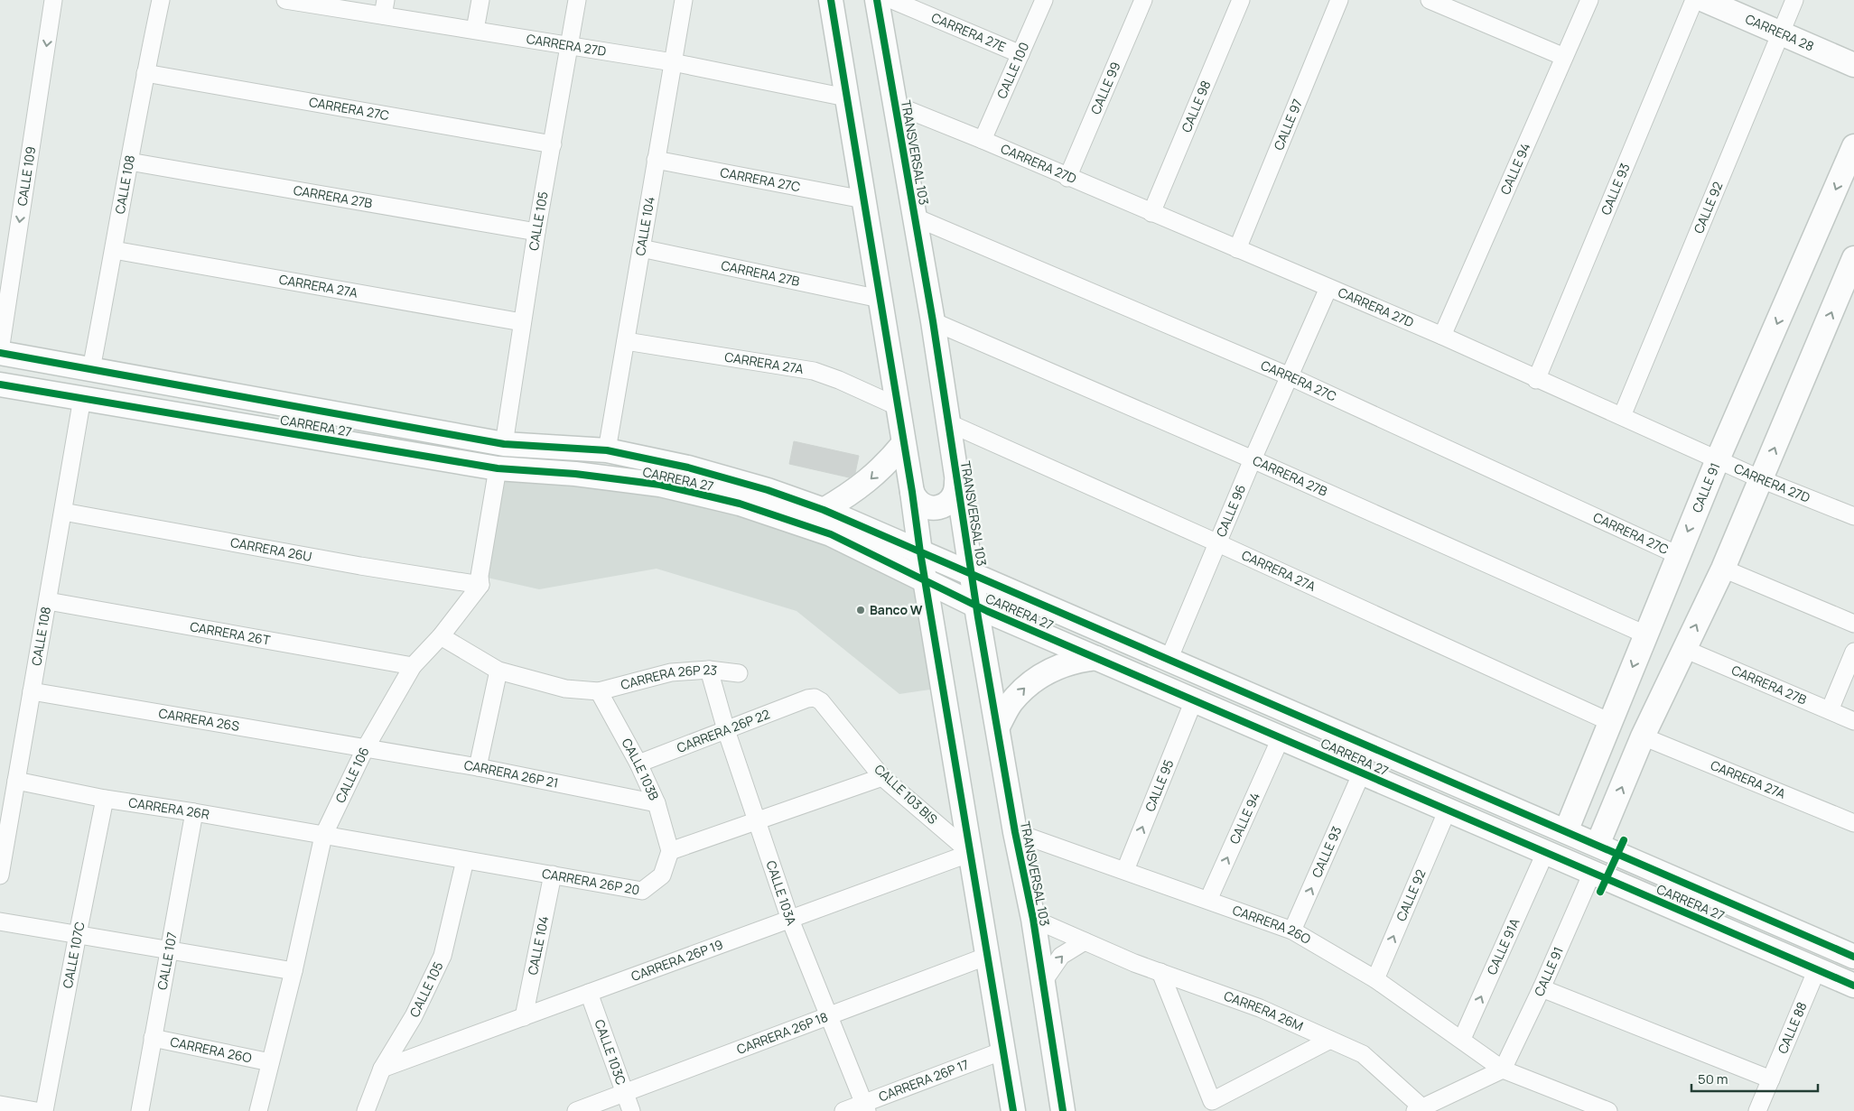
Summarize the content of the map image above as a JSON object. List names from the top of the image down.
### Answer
{
  "streets": {
    "main road": [
      "CARRERA 28",
      "TRANSVERSAL 103",
      "CARRERA 27",
      "CALLE 91"
    ],
    "street": [
      "CARRERA 27E",
      "CARRERA 27D",
      "CALLE 100",
      "CALLE 99",
      "CALLE 98",
      "CARRERA 27C",
      "CALLE 97",
      "CALLE 94",
      "CALLE 109",
      "CALLE 108",
      "CALLE 93",
      "CARRERA 27B",
      "CALLE 92",
      "CALLE 105",
      "CALLE 104",
      "CARRERA 27A",
      "CALLE 96",
      "CARRERA 26U",
      "CARRERA 26T",
      "CARRERA 26P 23",
      "CARRERA 26S",
      "CARRERA 26P 22",
      "CALLE 103B",
      "CARRERA 26P 21",
      "CALLE 106",
      "CALLE 95",
      "CALLE 103 BIS",
      "CARRERA 26R",
      "CARRERA 26P 20",
      "CALLE 103A",
      "CARRERA 26O",
      "CALLE 91A",
      "CALLE 107C",
      "CARRERA 26P 19",
      "CALLE 107",
      "CARRERA 26M",
      "CALLE 88",
      "CARRERA 26P 18",
      "CALLE 103C",
      "CARRERA 26P 17"
    ]
  },
  "crossings": [
    ["CARRERA 27E", "CALLE 100"],
    ["CARRERA 28", "CALLE 92"],
    ["CARRERA 27D", "CALLE 100"],
    ["CARRERA 27D", "CALLE 99"],
    ["CARRERA 27D", "CALLE 98"],
    ["CARRERA 27D", "CALLE 97"],
    ["CARRERA 27D", "TRANSVERSAL 103"],
    ["CARRERA 27D", "CALLE 94"],
    ["CARRERA 27D", "CALLE 93"],
    ["CARRERA 27D", "CALLE 92"],
    ["CARRERA 27D", "CALLE 105"],
    ["CARRERA 27D", "CALLE 104"],
    ["CARRERA 27D", "CALLE 91"],
    ["CARRERA 27D", "CALLE 96"],
    ["CARRERA 27C", "TRANSVERSAL 103"],
    ["CARRERA 27C", "CALLE 108"],
    ["CARRERA 27C", "CALLE 105"],
    ["CARRERA 27C", "CALLE 104"],
    ["CARRERA 27C", "CALLE 91"],
    ["CARRERA 27C", "CALLE 96"],
    ["TRANSVERSAL 103", "CARRERA 27B"],
    ["TRANSVERSAL 103", "CARRERA 27A"],
    ["TRANSVERSAL 103", "CARRERA 27"],
    ["TRANSVERSAL 103", "CARRERA 26O"],
    ["TRANSVERSAL 103", "CARRERA 26M"],
    ["CALLE 94", "CARRERA 27"],
    ["CALLE 94", "CARRERA 26O"],
    ["CALLE 109", "CARRERA 27"],
    ["CALLE 108", "CARRERA 27B"],
    ["CALLE 108", "CARRERA 27A"],
    ["CALLE 108", "CARRERA 27"],
    ["CALLE 108", "CARRERA 26U"],
    ["CALLE 108", "CARRERA 26T"],
    ["CALLE 108", "CARRERA 26S"],
    ["CALLE 108", "CARRERA 26R"],
    ["CALLE 93", "CARRERA 27"],
    ["CALLE 93", "CARRERA 26O"],
    ["CARRERA 27B", "CALLE 105"],
    ["CARRERA 27B", "CALLE 104"],
    ["CARRERA 27B", "CALLE 91"],
    ["CARRERA 27B", "CALLE 96"],
    ["CALLE 92", "CARRERA 27"],
    ["CALLE 92", "CARRERA 26O"],
    ["CALLE 105", "CARRERA 27A"],
    ["CALLE 105", "CARRERA 27"],
    ["CALLE 105", "CARRERA 26P 20"],
    ["CALLE 105", "CARRERA 26P 19"],
    ["CALLE 104", "CARRERA 27A"],
    ["CALLE 104", "CARRERA 27"],
    ["CALLE 104", "CARRERA 26P 20"],
    ["CALLE 104", "CARRERA 26P 19"],
    ["CARRERA 27A", "CALLE 91"],
    ["CARRERA 27A", "CALLE 96"],
    ["CARRERA 27", "CALLE 91"],
    ["CARRERA 27", "CALLE 96"],
    ["CARRERA 27", "CALLE 95"],
    ["CARRERA 27", "CALLE 91A"],
    ["CARRERA 27", "CALLE 88"],
    ["CALLE 91", "CARRERA 26O"],
    ["CARRERA 26U", "CALLE 106"],
    ["CARRERA 26T", "CALLE 106"],
    ["CARRERA 26P 23", "CALLE 103B"],
    ["CARRERA 26P 23", "CALLE 106"],
    ["CARRERA 26P 23", "CALLE 103A"],
    ["CARRERA 26S", "CARRERA 26P 21"],
    ["CARRERA 26S", "CALLE 106"],
    ["CARRERA 26P 22", "CALLE 103B"],
    ["CARRERA 26P 22", "CALLE 103 BIS"],
    ["CARRERA 26P 22", "CALLE 103A"],
    ["CALLE 103B", "CARRERA 26P 21"],
    ["CALLE 103B", "CARRERA 26P 20"],
    ["CARRERA 26P 21", "CALLE 106"],
    ["CALLE 106", "CARRERA 26R"],
    ["CALLE 106", "CARRERA 26P 20"],
    ["CALLE 106", "CARRERA 26O"],
    ["CALLE 95", "CARRERA 26O"],
    ["CALLE 103 BIS", "CARRERA 26P 19"],
    ["CARRERA 26R", "CARRERA 26P 20"],
    ["CARRERA 26R", "CALLE 107C"],
    ["CARRERA 26R", "CALLE 107"],
    ["CALLE 103A", "CARRERA 26P 19"],
    ["CALLE 103A", "CARRERA 26P 18"],
    ["CALLE 103A", "CARRERA 26P 17"],
    ["CARRERA 26O", "CALLE 91A"],
    ["CARRERA 26O", "CALLE 107"],
    ["CARRERA 26P 19", "CALLE 103C"],
    ["CARRERA 26P 18", "CALLE 103C"]
  ],
  "one_way": ["CALLE 109", "CALLE 95", "CALLE 91A"],
  "places": ["Banco W"],
  "scale_bar": "50 m"
}
